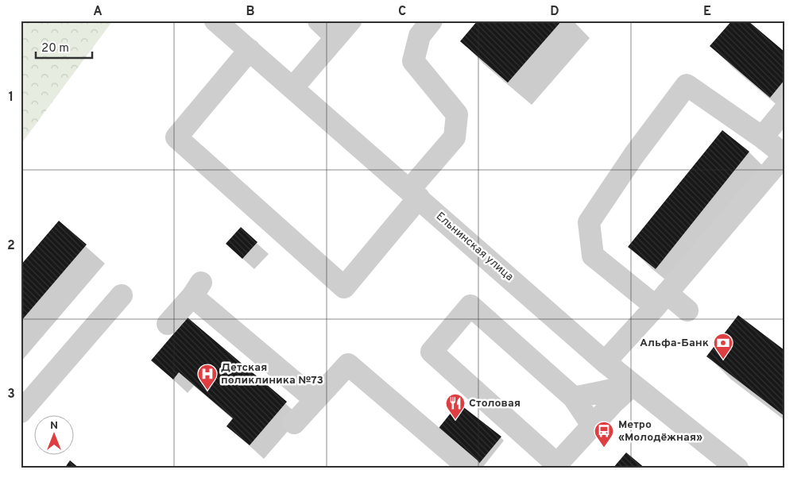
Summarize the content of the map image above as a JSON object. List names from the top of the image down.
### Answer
{
  "streets": {
    "street": ["Ельнинская улица"]
  },
  "places": {
    "bank": ["Альфа-Банк"],
    "hospital": ["Детская поликлиника №73"],
    "restaurant": ["Столовая"],
    "bus stop": ["Метро «Молодёжная»"]
  },
  "scale_bar": "20 m",
  "north": "top",
  "grid": {
    "columns": [
      "A",
      "B",
      "C",
      "D",
      "E"
    ],
    "rows": ["1", "2", "3"]
  }
}
